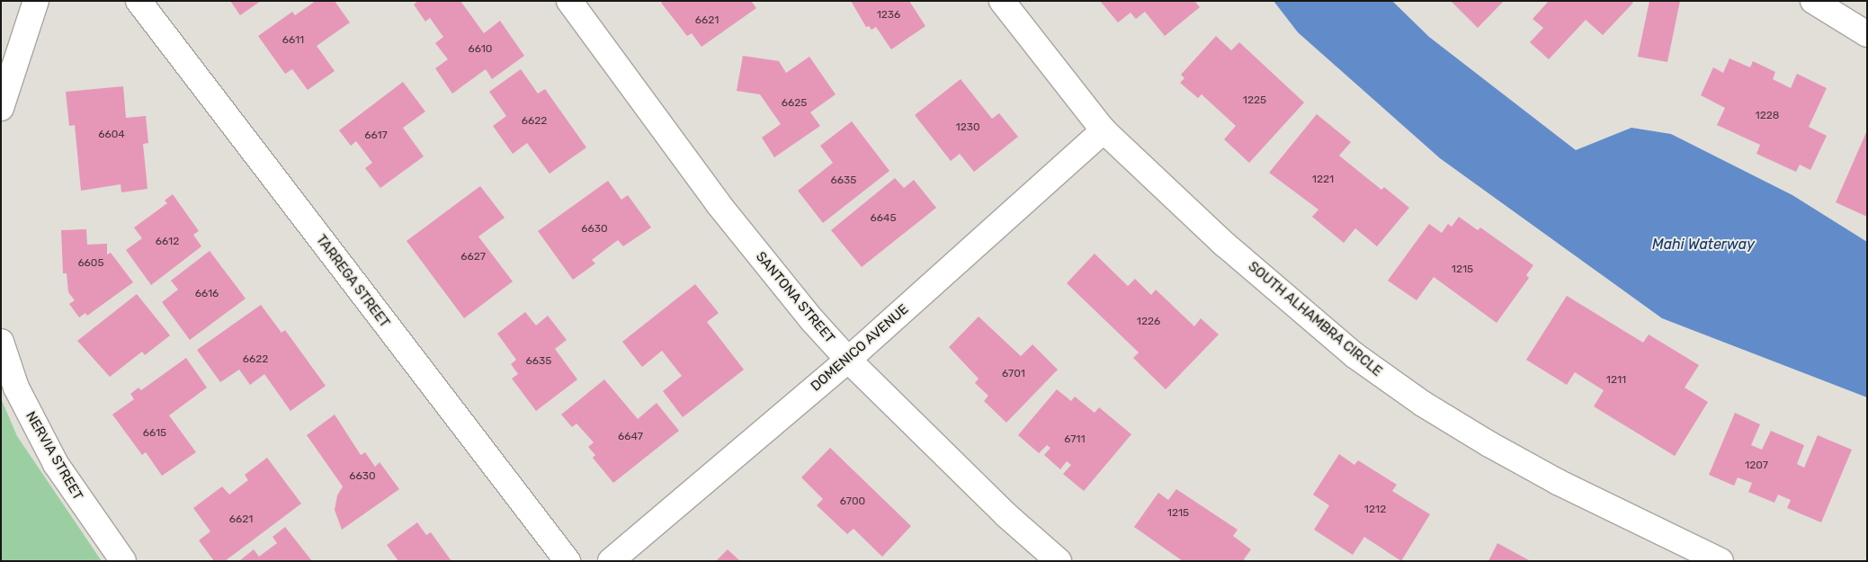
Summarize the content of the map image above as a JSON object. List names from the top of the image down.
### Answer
{
  "streets": {
    "street": [
      "TARREGA STREET",
      "SANTONA STREET",
      "SOUTH ALHAMBRA CIRCLE",
      "DOMENICO AVENUE",
      "NERVIA STREET"
    ]
  },
  "crossings": [
    ["SANTONA STREET", "DOMENICO AVENUE"],
    ["SOUTH ALHAMBRA CIRCLE", "DOMENICO AVENUE"]
  ],
  "water": ["Mahi Waterway"],
  "house_numbers": [
    "1236",
    "6621",
    "6611",
    "6610",
    "1225",
    "6625",
    "1228",
    "6622",
    "1230",
    "6604",
    "6617",
    "1221",
    "6635",
    "6645",
    "6630",
    "6612",
    "6627",
    "6605",
    "1215",
    "6616",
    "1226",
    "6622",
    "6635",
    "6701",
    "1211",
    "6615",
    "6647",
    "6711",
    "1207",
    "6630",
    "6700",
    "1212",
    "1215",
    "6621"
  ]
}
